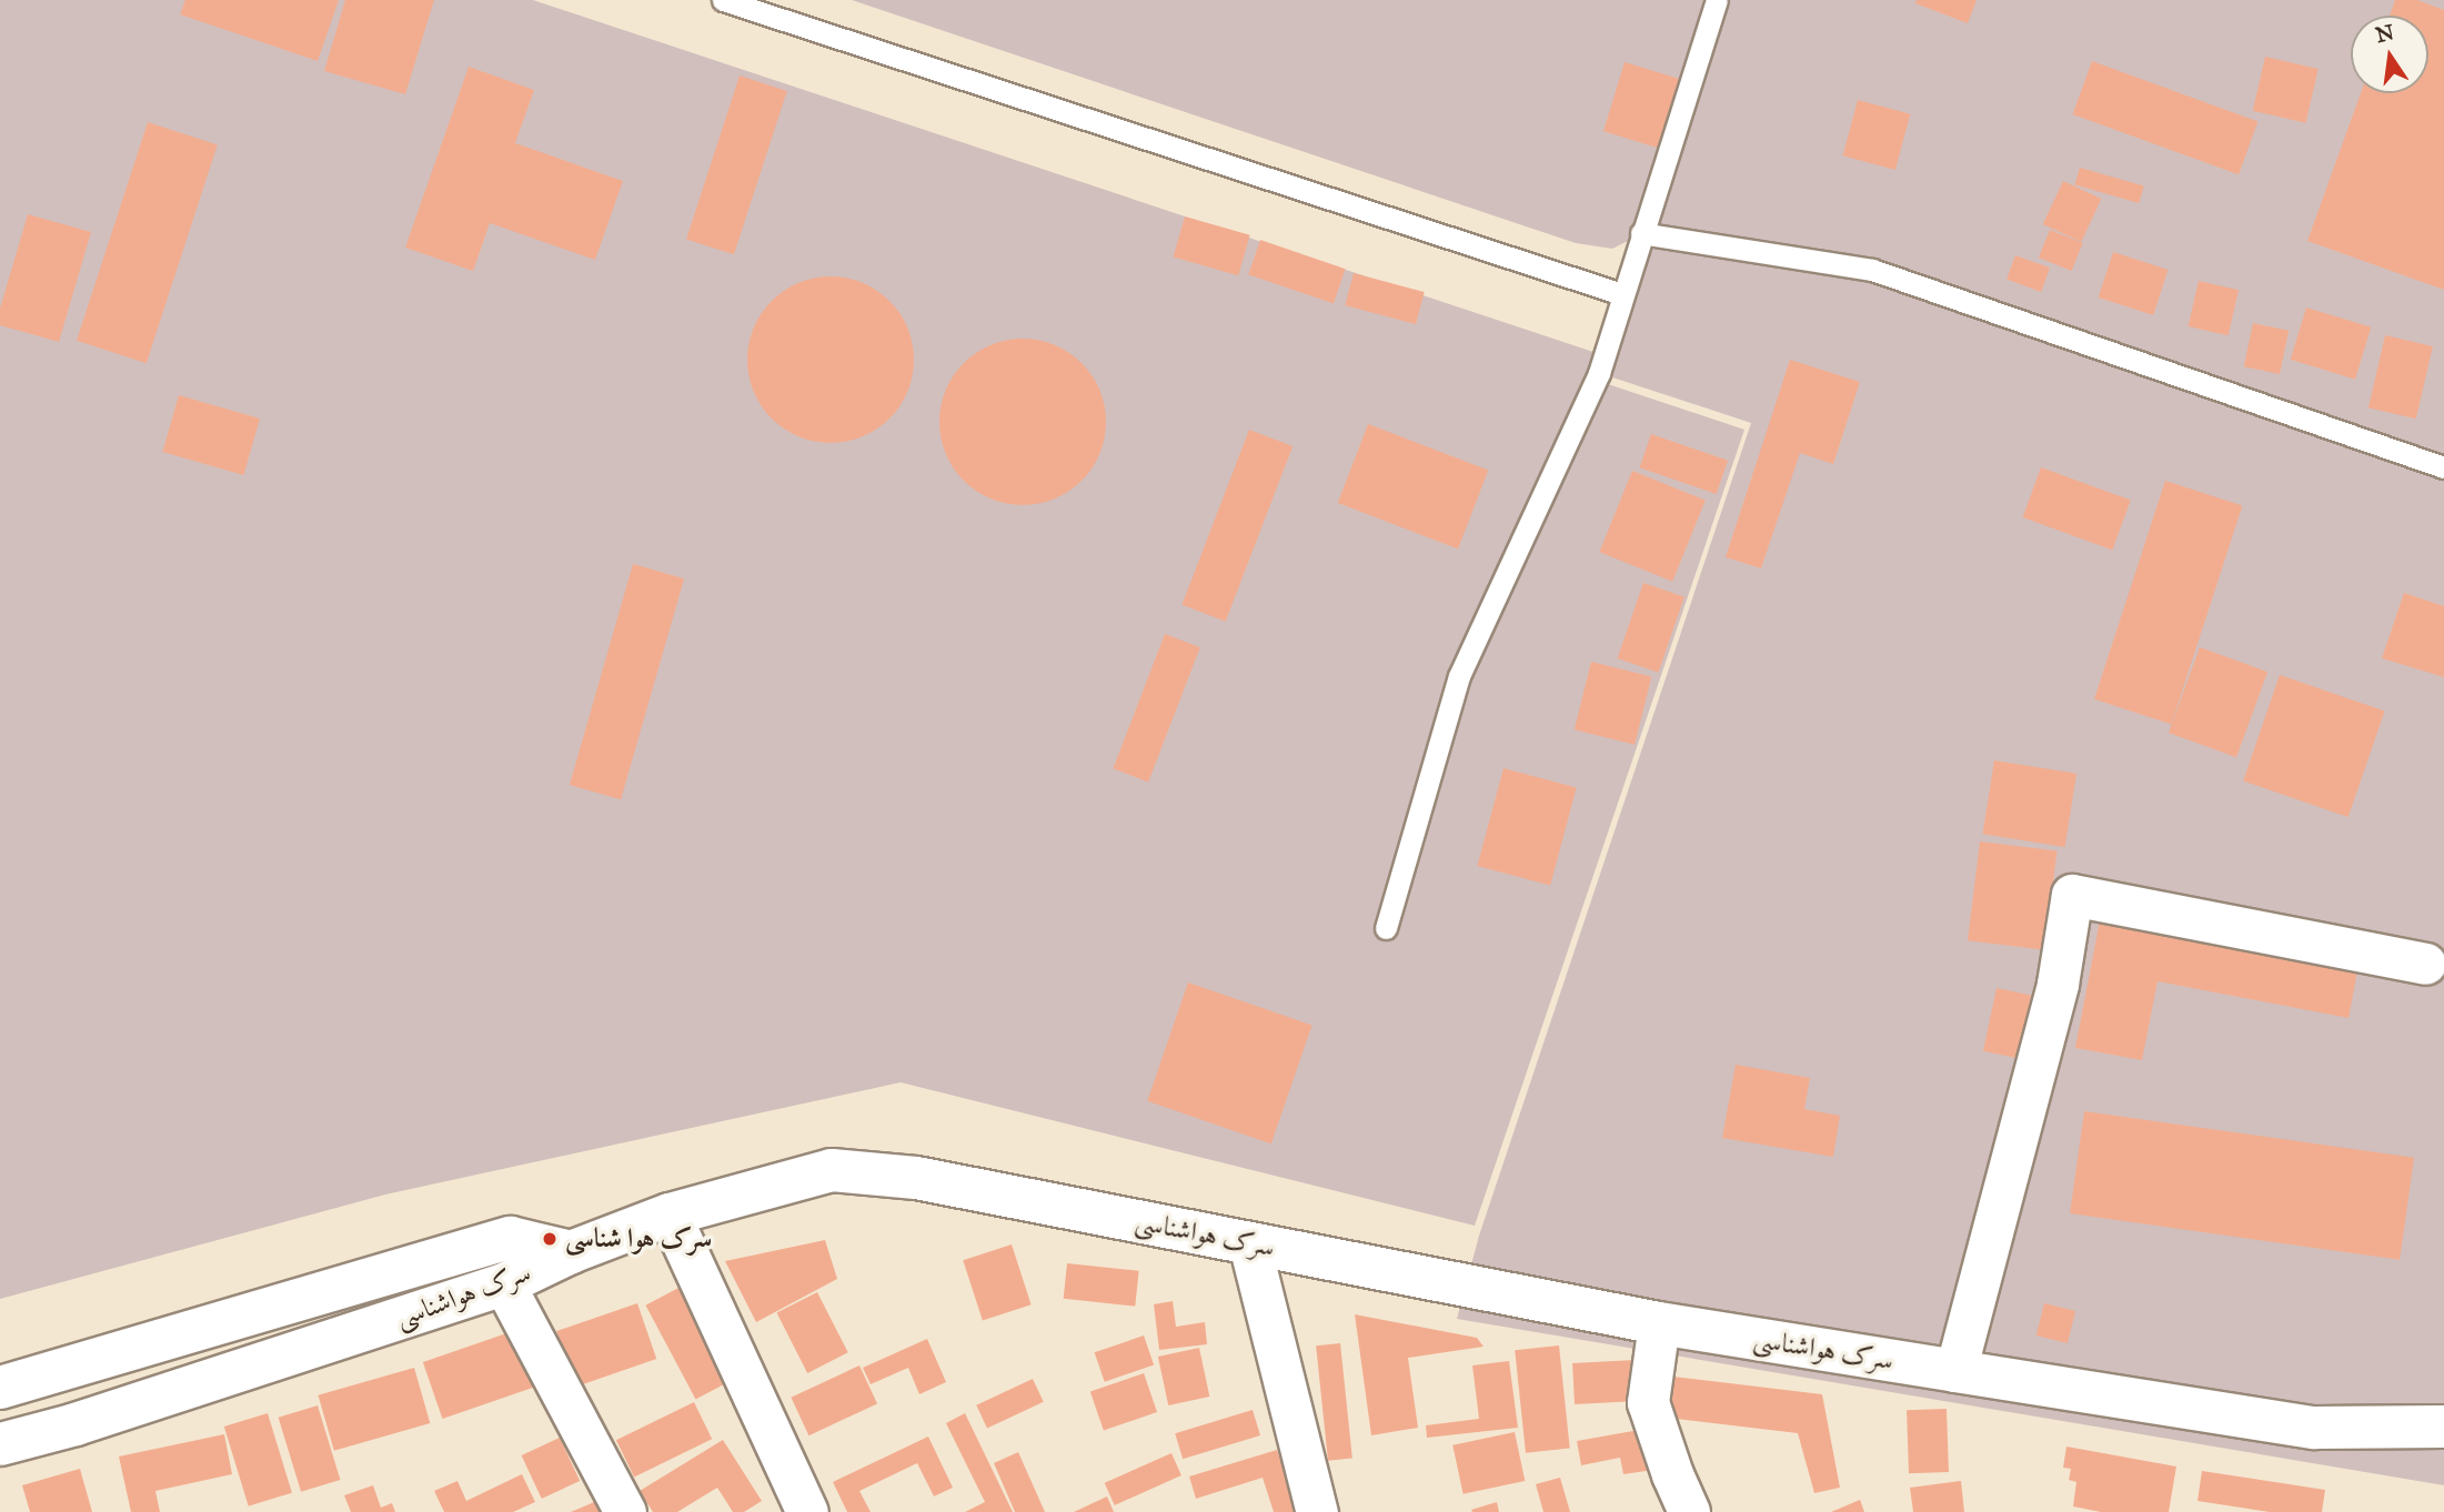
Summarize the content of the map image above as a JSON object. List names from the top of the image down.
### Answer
{
  "streets": {
    "street": ["سرک هواشناسی"]
  },
  "places": ["سرک هوا شناسی"],
  "north": "top"
}
